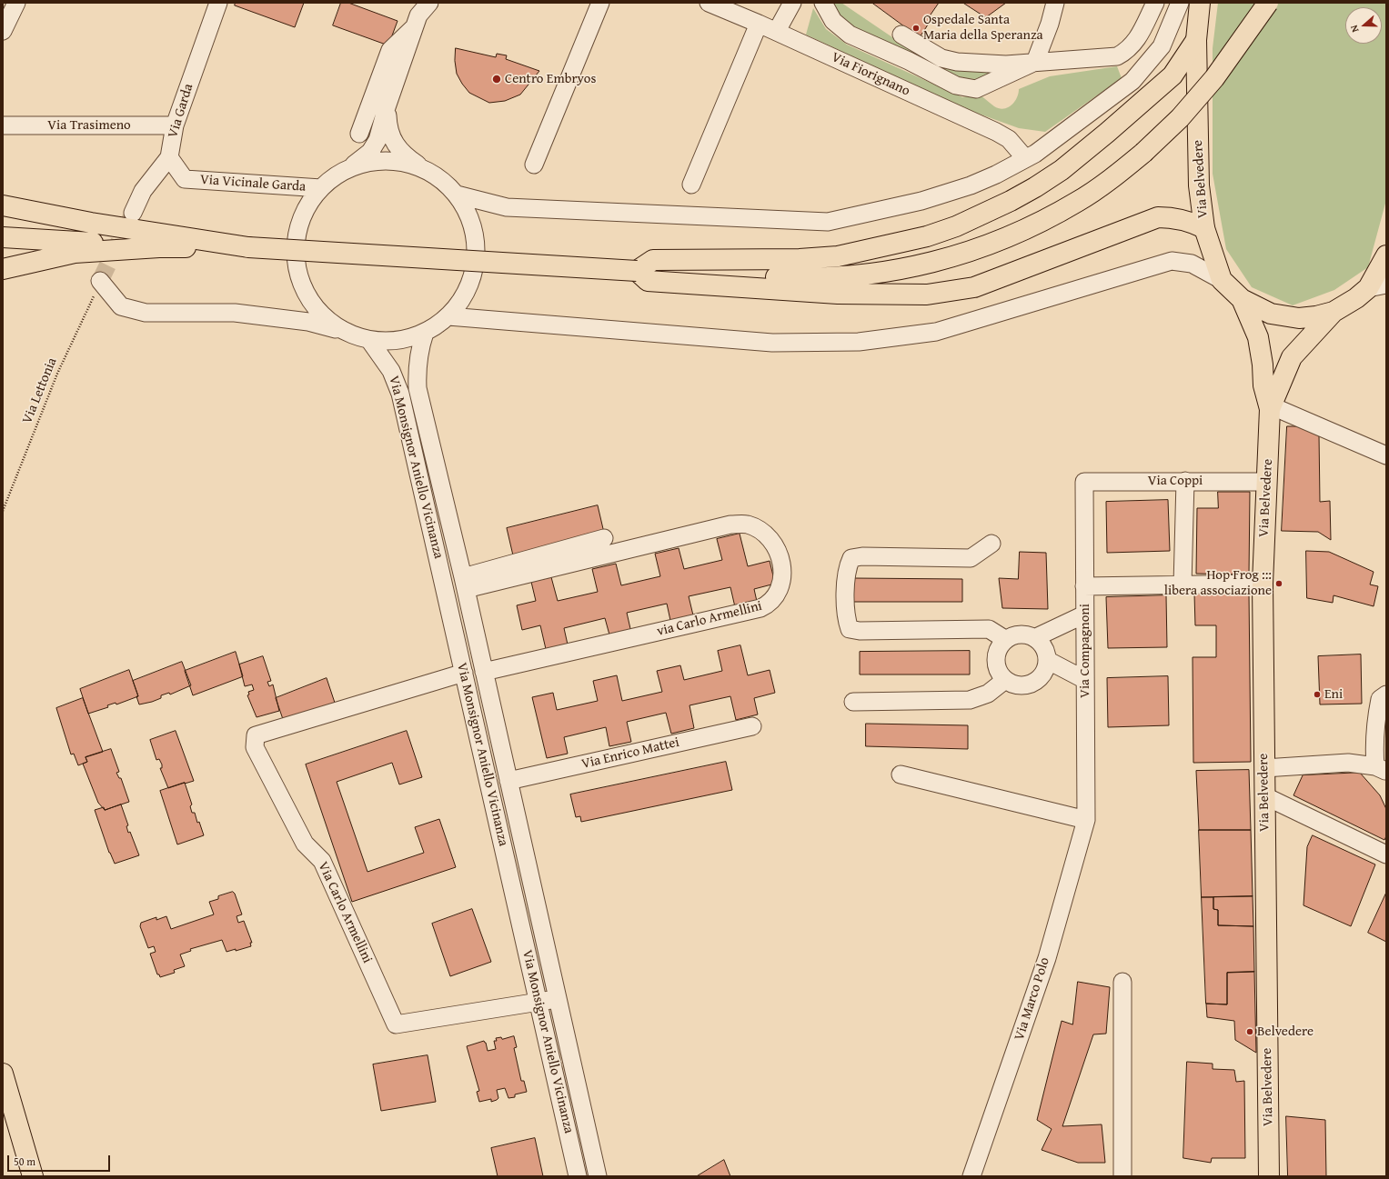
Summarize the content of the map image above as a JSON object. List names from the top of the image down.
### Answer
{
  "streets": {
    "main road": ["Via Belvedere"],
    "street": [
      "Via Fiorignano",
      "Via Garda",
      "Via Trasimeno",
      "Via Vicinale Garda",
      "Via Monsignor Aniello Vicinanza",
      "Via Coppi",
      "via Carlo Armellini",
      "Via Compagnoni",
      "Via Enrico Mattei",
      "Via Carlo Armellini",
      "Via Marco Polo"
    ],
    "path": ["Via Lettonia"]
  },
  "crossings": [
    ["Via Garda", "Via Trasimeno"],
    ["Via Garda", "Via Vicinale Garda"],
    ["Via Belvedere", "Via Coppi"],
    ["Via Monsignor Aniello Vicinanza", "via Carlo Armellini"],
    ["Via Monsignor Aniello Vicinanza", "Via Enrico Mattei"],
    ["Via Monsignor Aniello Vicinanza", "Via Carlo Armellini"],
    ["Via Coppi", "Via Compagnoni"],
    ["Via Compagnoni", "Via Marco Polo"]
  ],
  "places": [
    "Ospedale Santa Maria della Speranza",
    "Centro Embryos",
    "Hop Frog ::: libera associazione",
    "Eni",
    "Belvedere"
  ],
  "scale_bar": "50 m",
  "north": "left"
}
